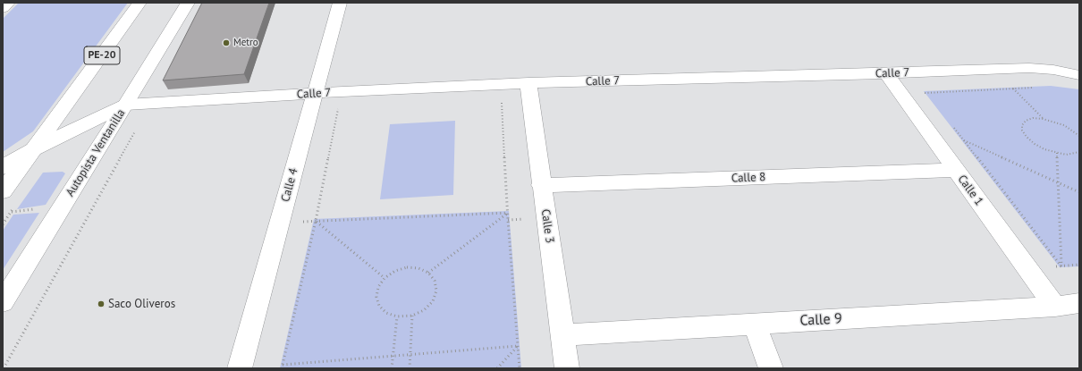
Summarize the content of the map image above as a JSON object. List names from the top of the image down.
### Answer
{
  "streets": {
    "main road": [
      "PE-20",
      "Calle 7",
      "Autopista Ventanilla",
      "Calle 8",
      "Calle 4",
      "Calle 1",
      "Calle 3",
      "Calle 9"
    ]
  },
  "crossings": [
    ["Calle 7", "Autopista Ventanilla"],
    ["Calle 7", "Calle 4"],
    ["Calle 7", "Calle 1"],
    ["Calle 7", "Calle 3"],
    ["Calle 8", "Calle 1"],
    ["Calle 8", "Calle 3"],
    ["Calle 1", "Calle 9"],
    ["Calle 3", "Calle 9"]
  ],
  "places": ["Metro", "Saco Oliveros"]
}
